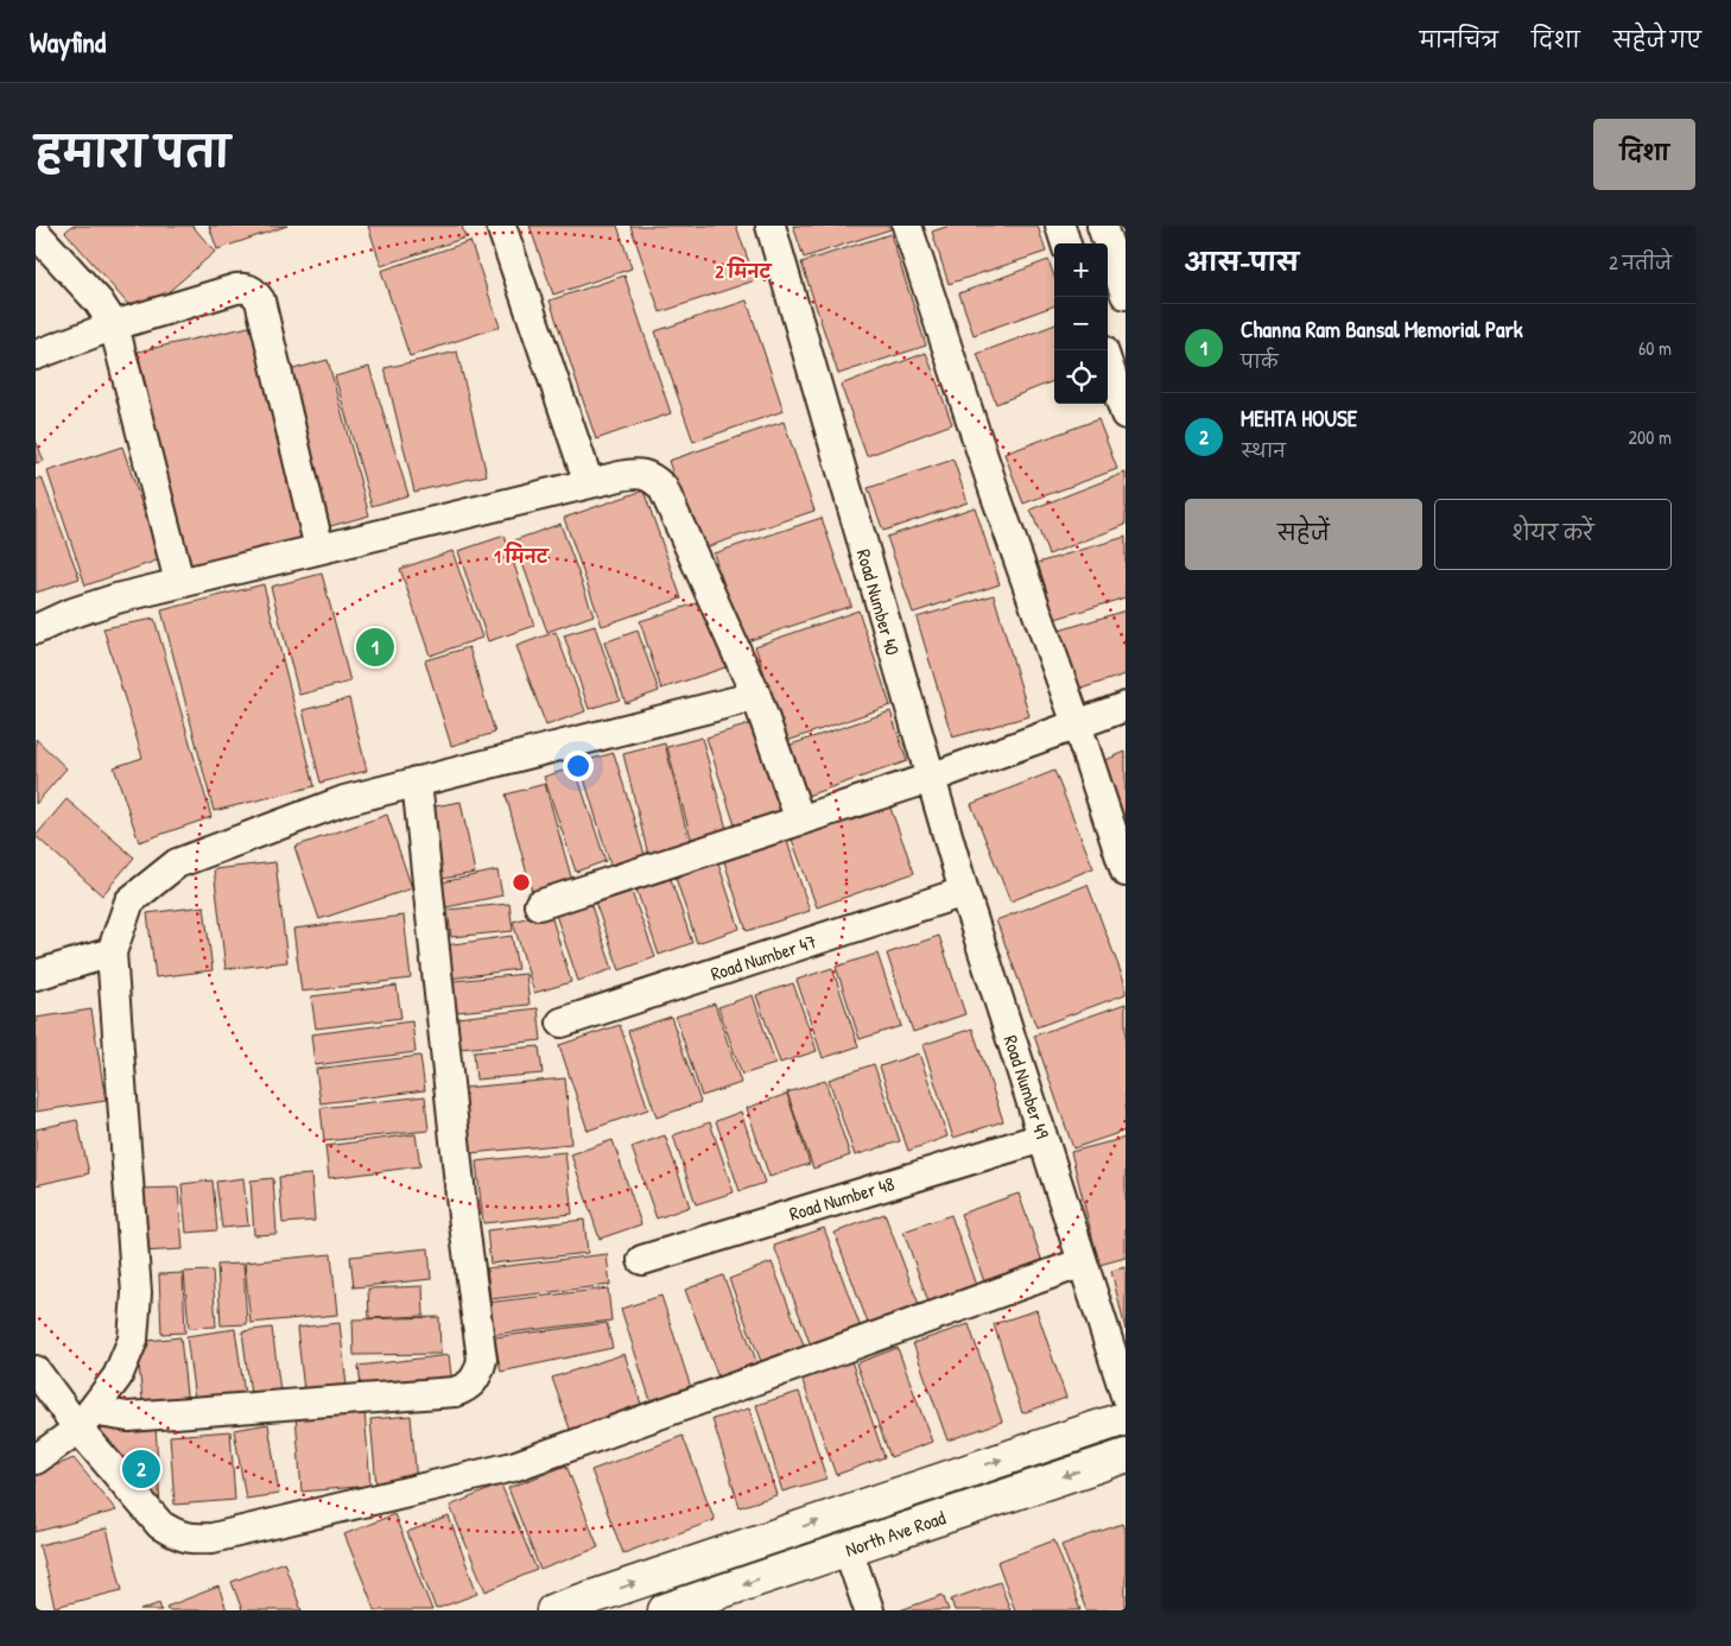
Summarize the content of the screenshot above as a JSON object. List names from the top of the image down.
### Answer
{
  "streets": {
    "street": [
      "Road Number 40",
      "Road Number 47",
      "Road Number 49",
      "Road Number 48",
      "North Ave Road"
    ]
  },
  "crossings": [
    ["Road Number 40", "Road Number 49"],
    ["Road Number 47", "Road Number 49"],
    ["Road Number 49", "Road Number 48"]
  ],
  "page": {
    "header": "Wayfind",
    "nav": ["मानचित्र", "दिशा", "सहेजे गए"],
    "title": "हमारा पता",
    "buttons": [
      "दिशा",
      ["सहेजें", "शेयर करें"]
    ],
    "heading": ["आस-पास", "2 नतीजे"],
    "map_buttons": ["+", "−"],
    "list": [
      {
        "mark": "1",
        "name": "Channa Ram Bansal Memorial Park",
        "note": "पार्क",
        "value": "60 m"
      },
      {
        "mark": "2",
        "name": "MEHTA HOUSE",
        "note": "स्थान",
        "value": "200 m"
      }
    ],
    "pins": ["1", "2"]
  },
  "rings": ["2 मिनट", "1 मिनट"]
}
